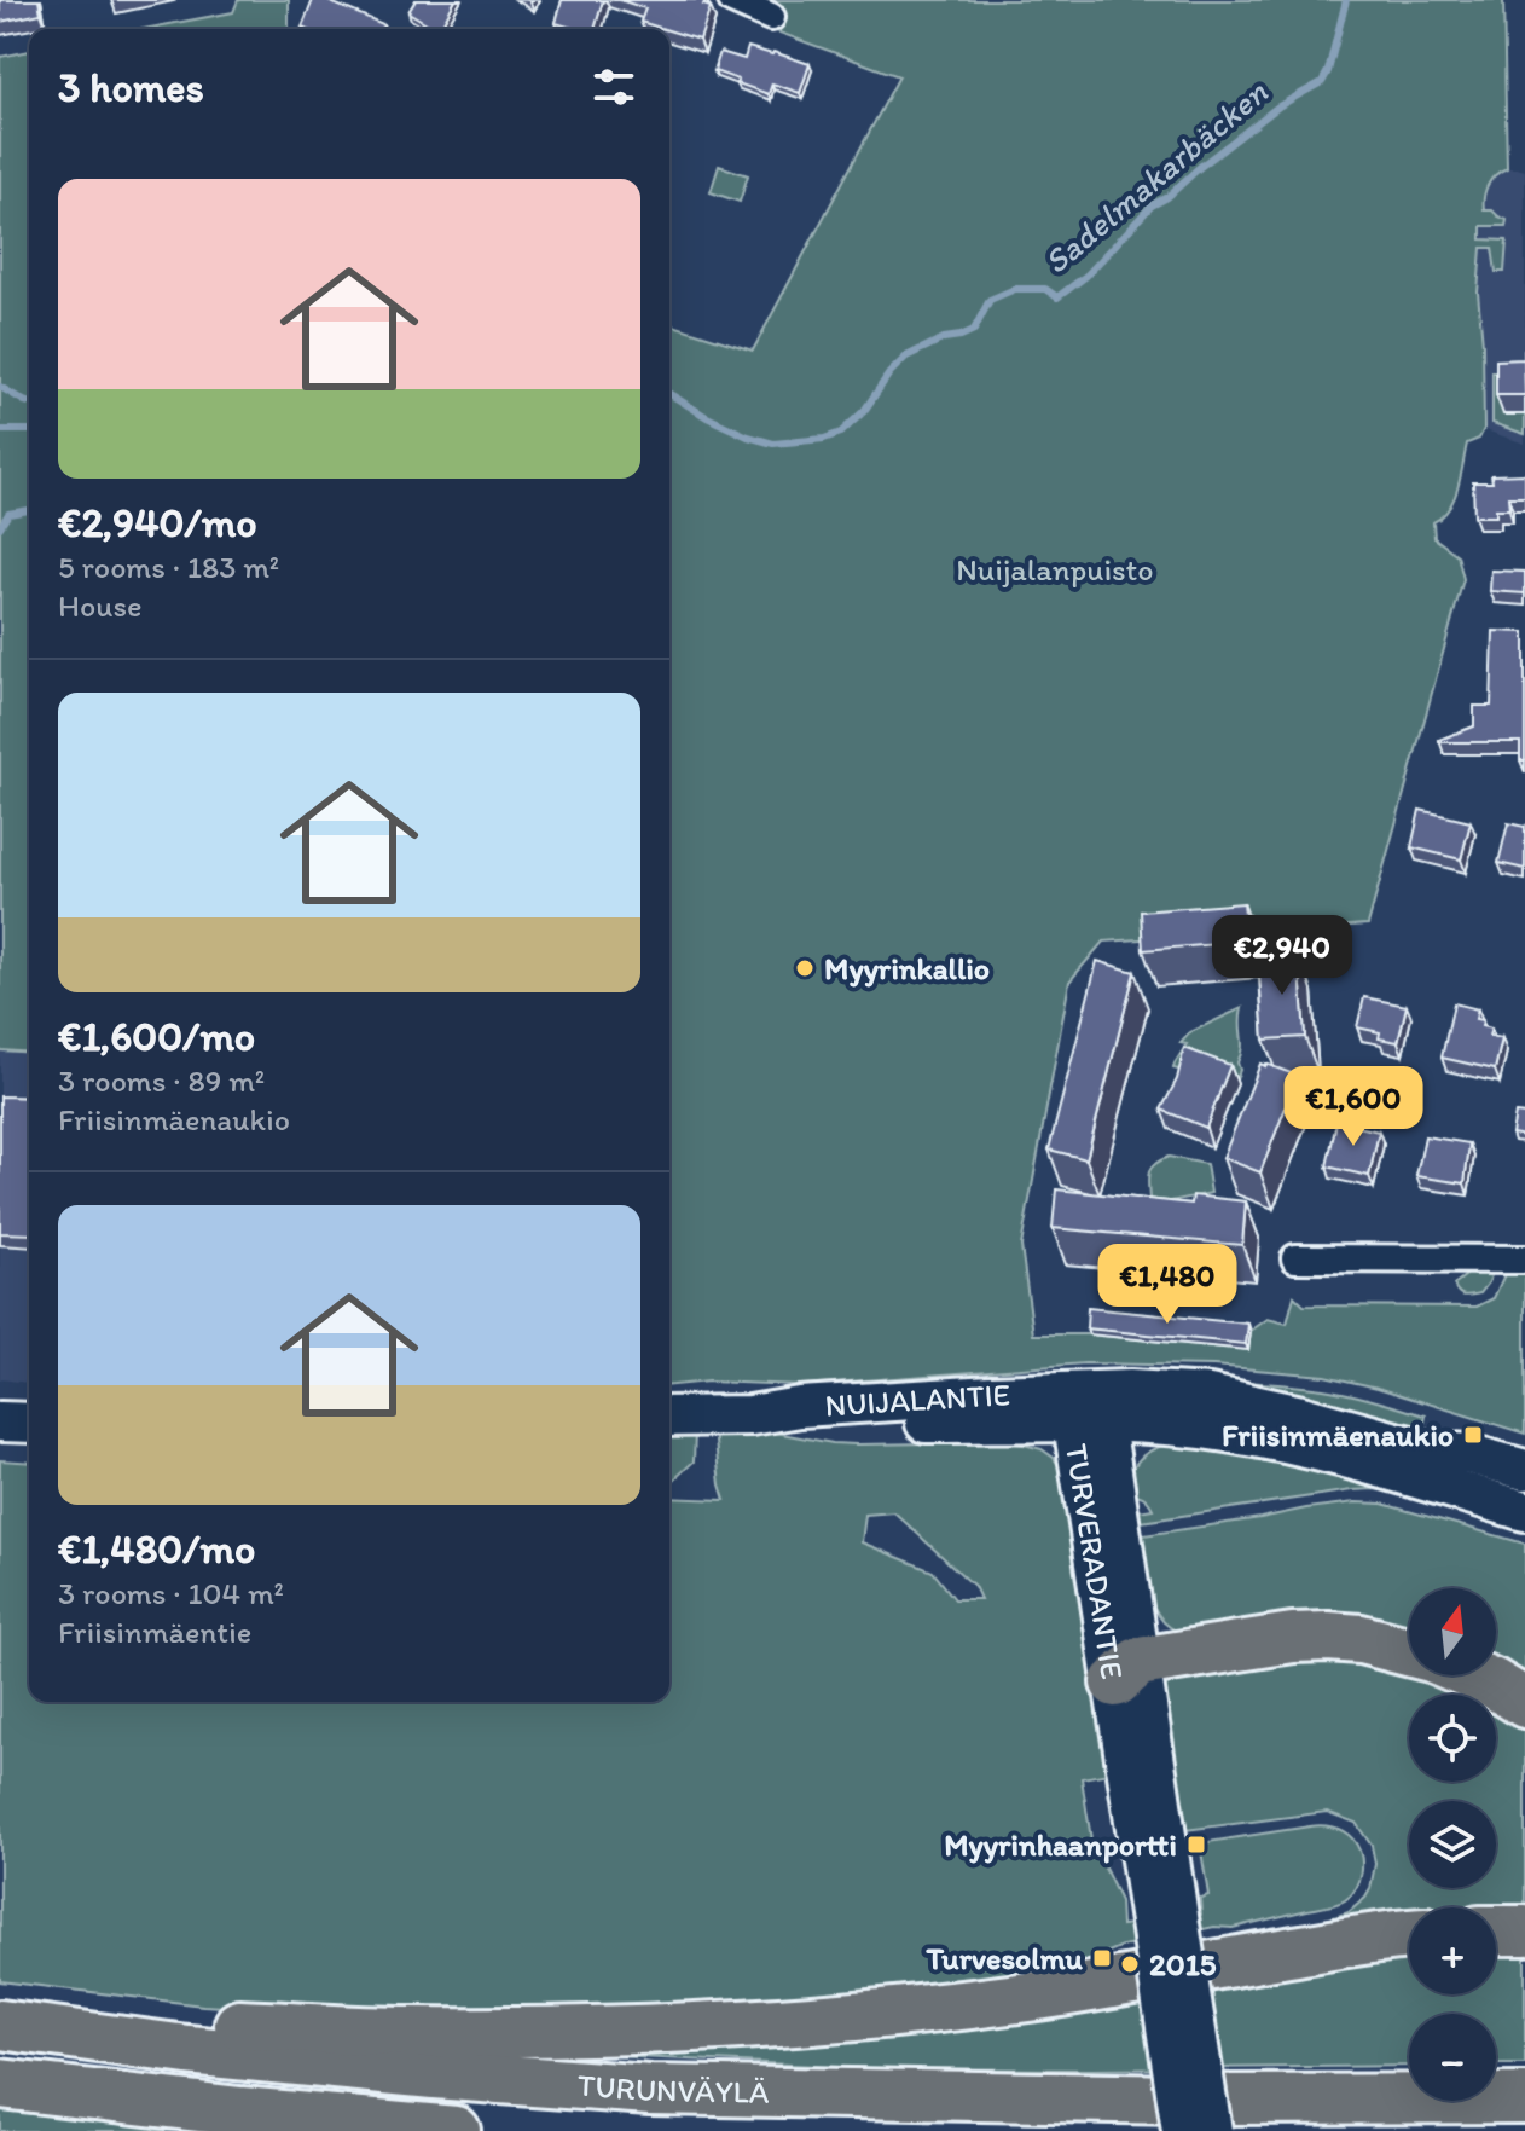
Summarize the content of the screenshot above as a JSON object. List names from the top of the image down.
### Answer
{
  "streets": {
    "highway": ["TURUNVÄYLÄ"],
    "main road": ["NUIJALANTIE", "TURVERADANTIE"]
  },
  "crossings": [
    ["NUIJALANTIE", "TURVERADANTIE"]
  ],
  "water": ["Sadelmakarbäcken"],
  "parks": ["Nuijalanpuisto"],
  "places": {
    "other": ["Myyrinkallio", "2015"],
    "transit": ["Friisinmäenaukio", "Myyrinhaanportti", "Turvesolmu"]
  },
  "north": "top",
  "page": {
    "heading": "3 homes",
    "list": [
      {
        "name": "€2,940/mo",
        "note": "5 rooms · 183 m² · House"
      },
      {
        "name": "€1,600/mo",
        "note": "3 rooms · 89 m² · Friisinmäenaukio"
      },
      {
        "name": "€1,480/mo",
        "note": "3 rooms · 104 m² · Friisinmäentie"
      }
    ],
    "price": ["€2,940", "€1,600", "€1,480"],
    "map_buttons": ["+", "−"]
  }
}
